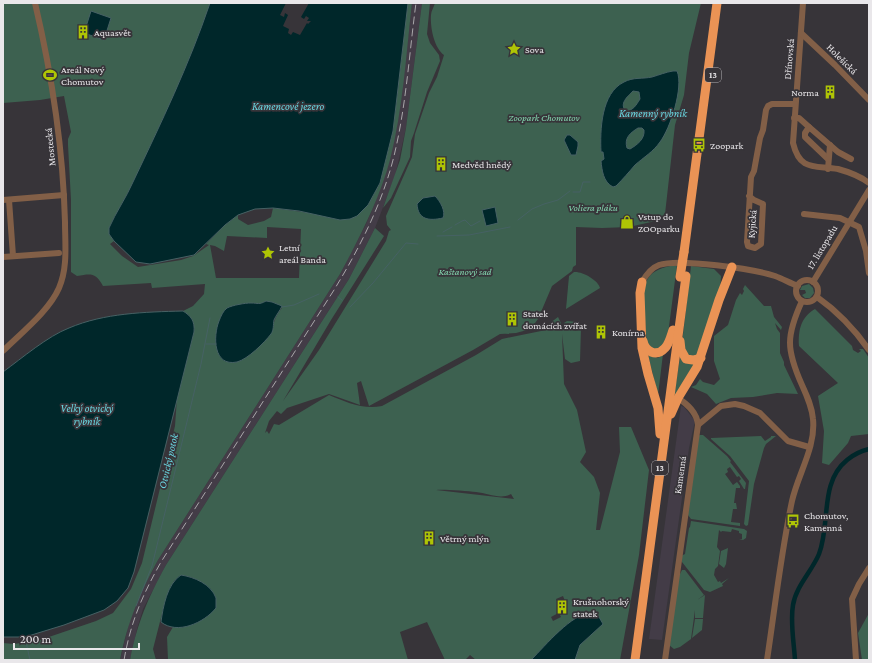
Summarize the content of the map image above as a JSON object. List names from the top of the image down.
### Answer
{
  "streets": {
    "highway": ["13"],
    "street": [
      "Dřínovská",
      "Holešická",
      "Mostecká",
      "Kyjická",
      "17. listopadu",
      "Kamenná"
    ]
  },
  "crossings": [
    ["Dřínovská", "Holešická"],
    ["Dřínovská", "Kyjická"]
  ],
  "water": [
    "Kamencové jezero",
    "Kamenný rybník",
    "Velký otvický rybník",
    "Otvický potok"
  ],
  "parks": ["Zoopark Chomutov", "Voliera pláku", "Kaštanový sad"],
  "places": {
    "building": [
      "Aquasvět",
      "Norma",
      "Medvěd hnědý",
      "Statek domácích zvířat",
      "Konírna",
      "Větrný mlýn",
      "Krušnohorský statek"
    ],
    "place": ["Sova", "Letní areál Banda"],
    "sports": ["Areál Nový Chomutov"],
    "bus stop": ["Zoopark", "Chomutov, Kamenná"],
    "shop": ["Vstup do ZOOparku"]
  },
  "scale_bar": "200 m"
}
